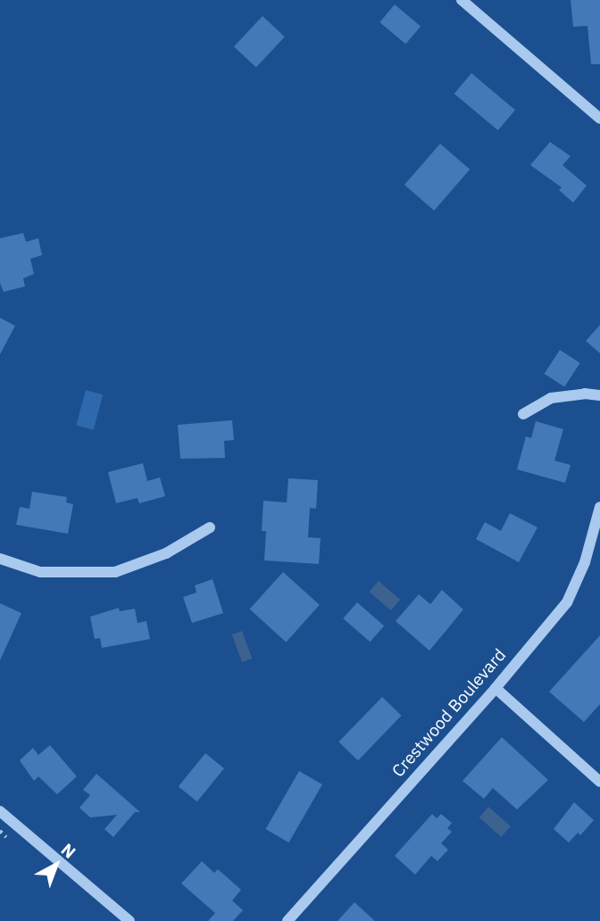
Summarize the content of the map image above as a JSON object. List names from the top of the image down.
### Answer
{
  "streets": {
    "street": ["Crestwood Boulevard"]
  },
  "north": "top right"
}
